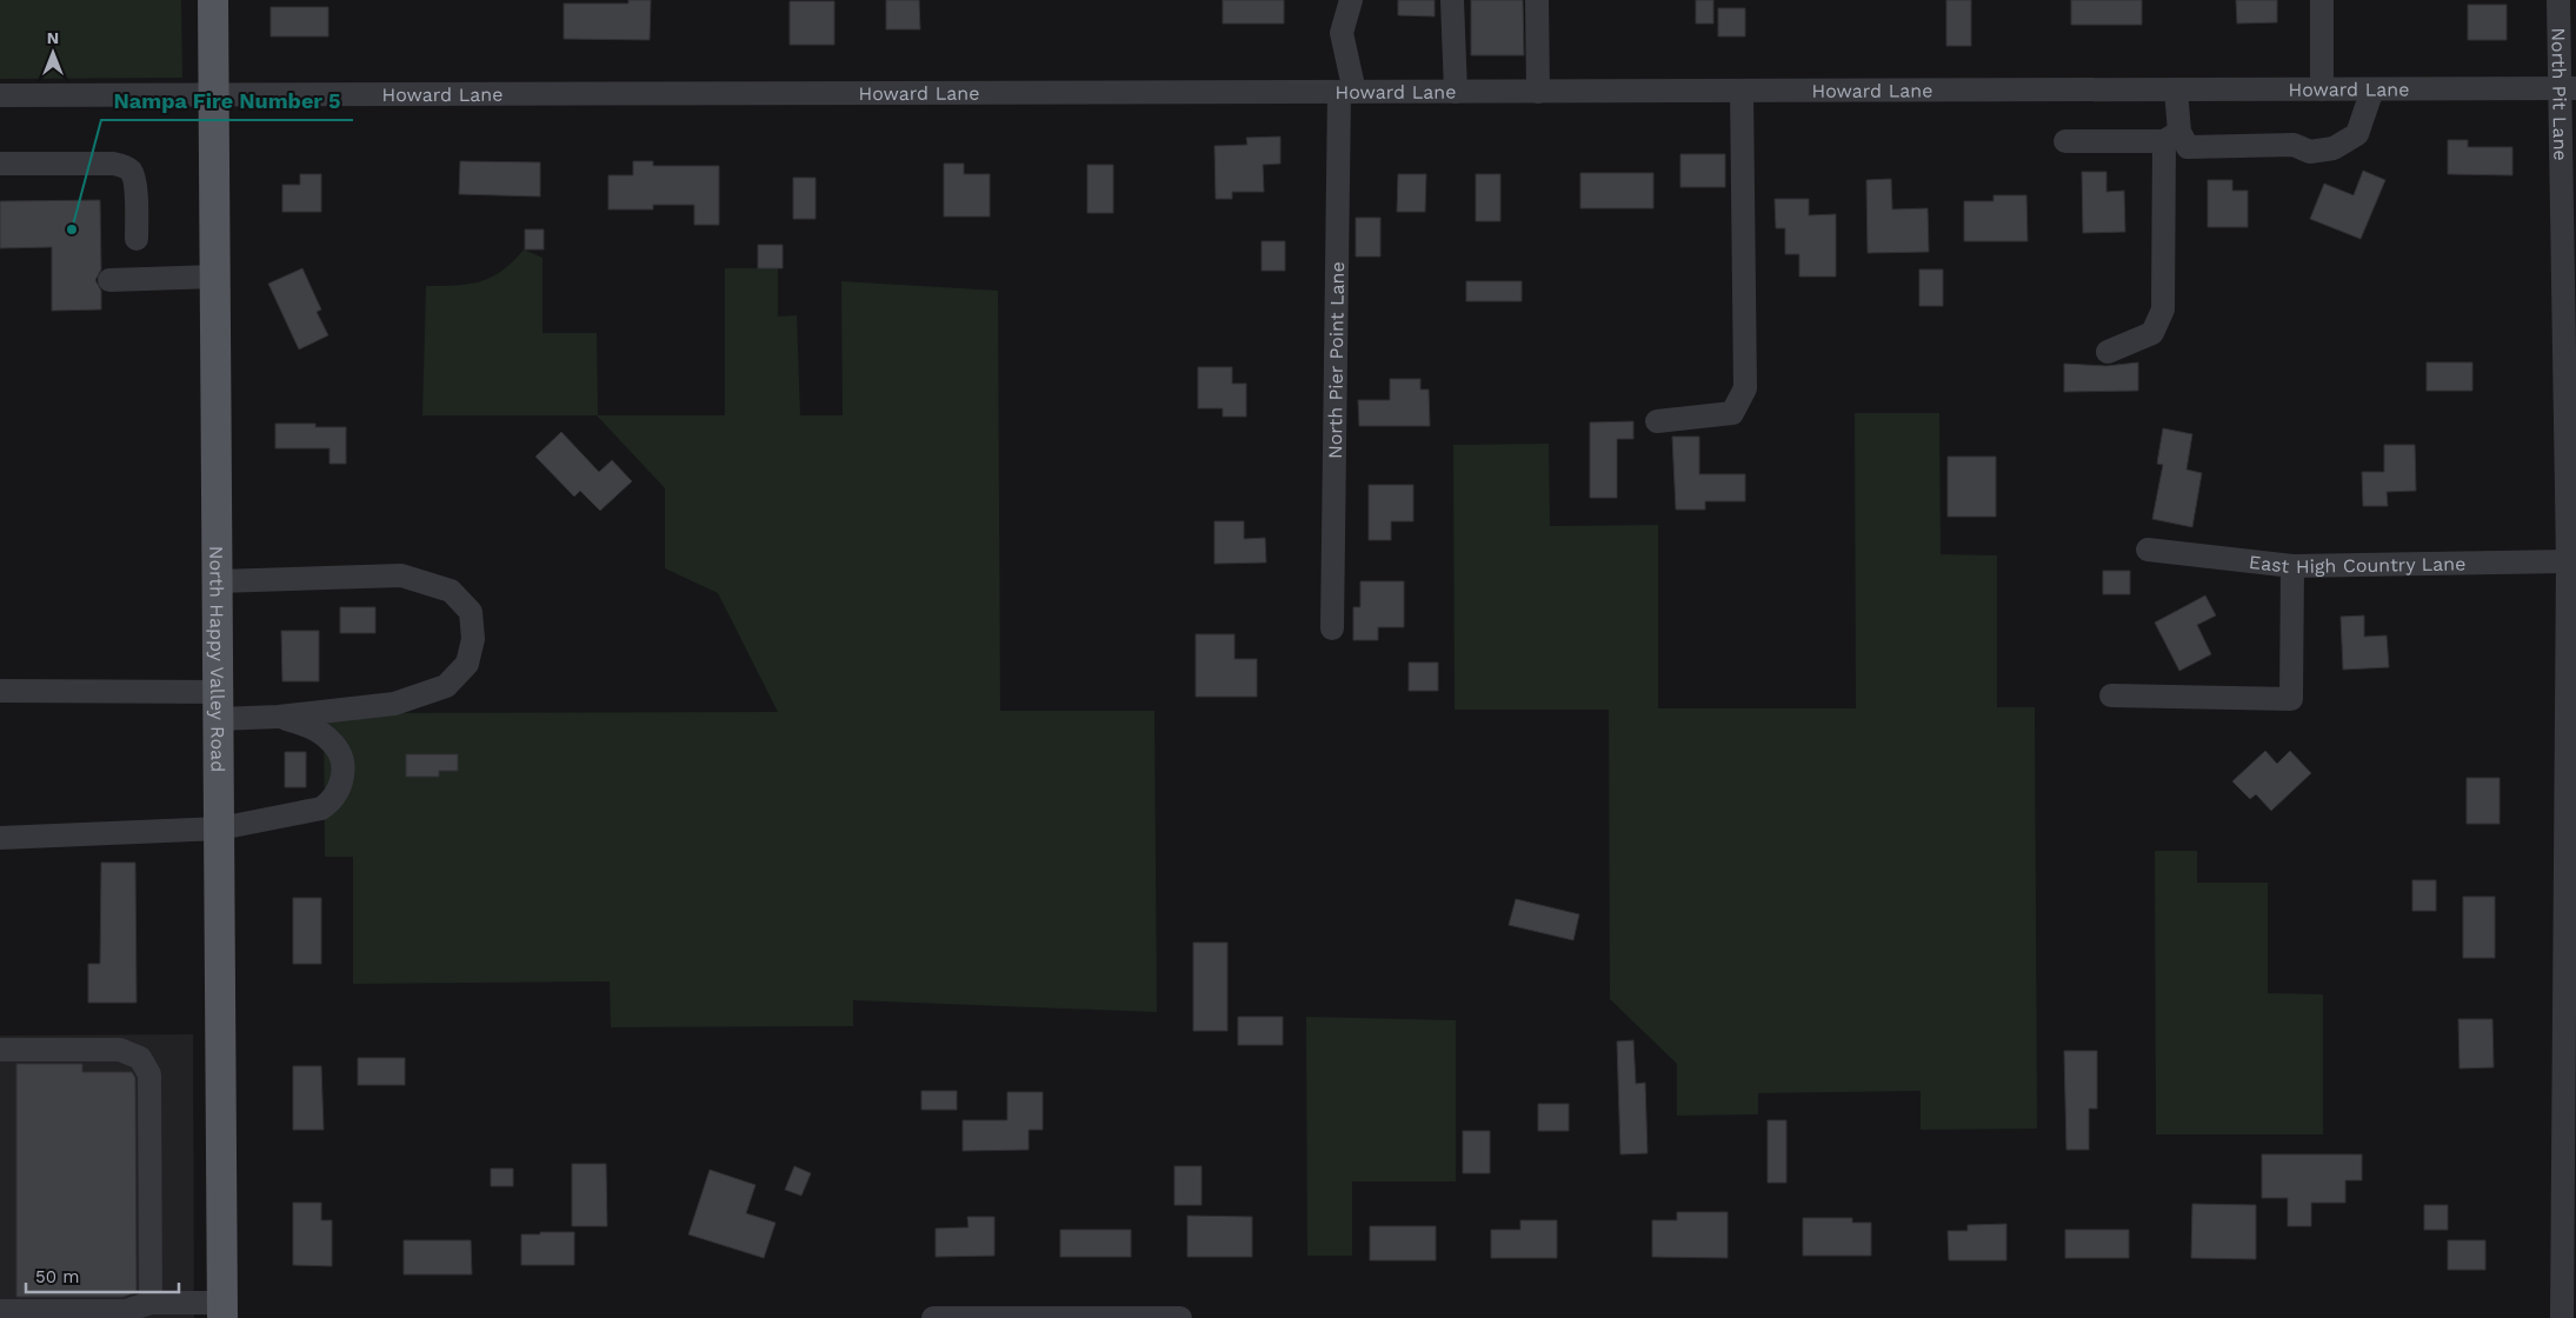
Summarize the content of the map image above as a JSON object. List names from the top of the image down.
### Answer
{
  "streets": {
    "main road": ["North Happy Valley Road"],
    "street": [
      "Howard Lane",
      "North Pit Lane",
      "North Pier Point Lane",
      "East High Country Lane"
    ]
  },
  "crossings": [
    ["Howard Lane", "North Pit Lane"],
    ["Howard Lane", "North Pier Point Lane"],
    ["Howard Lane", "North Happy Valley Road"],
    ["North Pit Lane", "East High Country Lane"]
  ],
  "places": ["Nampa Fire Number 5"],
  "scale_bar": "50 m",
  "north": "top"
}
